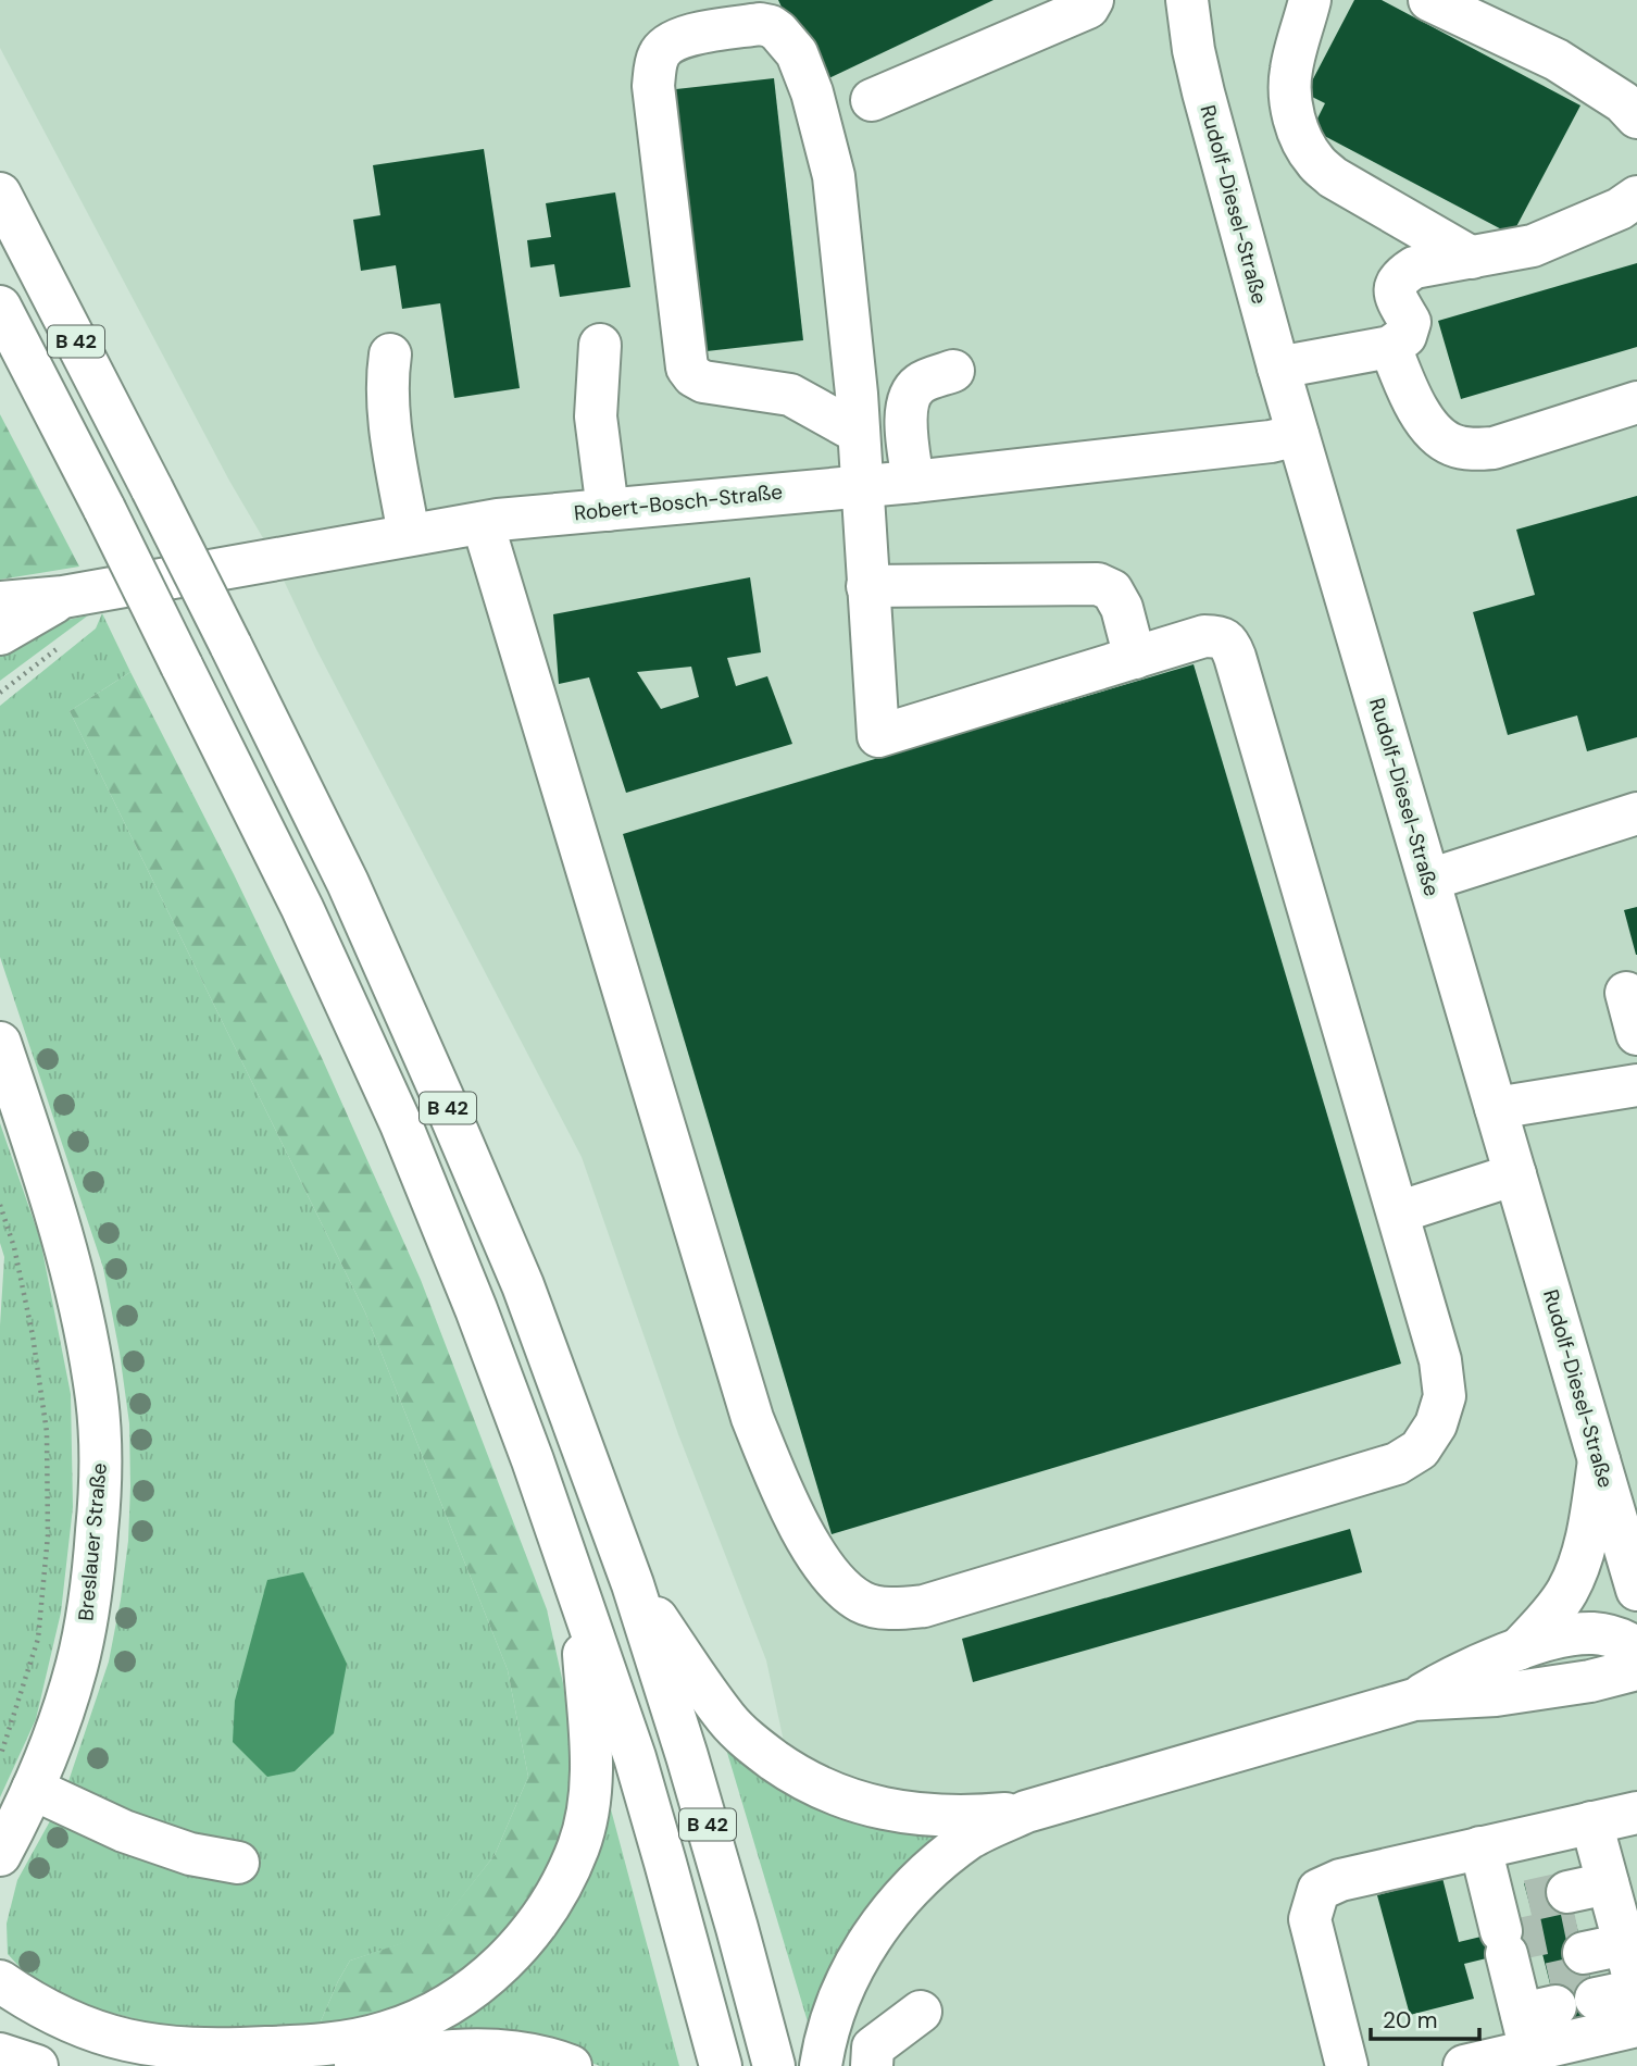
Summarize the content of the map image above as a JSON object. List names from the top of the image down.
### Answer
{
  "streets": {
    "main road": [
      "Rudolf-Diesel-Straße",
      "B 42",
      "Robert-Bosch-Straße",
      "Breslauer Straße"
    ]
  },
  "crossings": [
    ["Rudolf-Diesel-Straße", "Robert-Bosch-Straße"]
  ],
  "scale_bar": "20 m"
}
